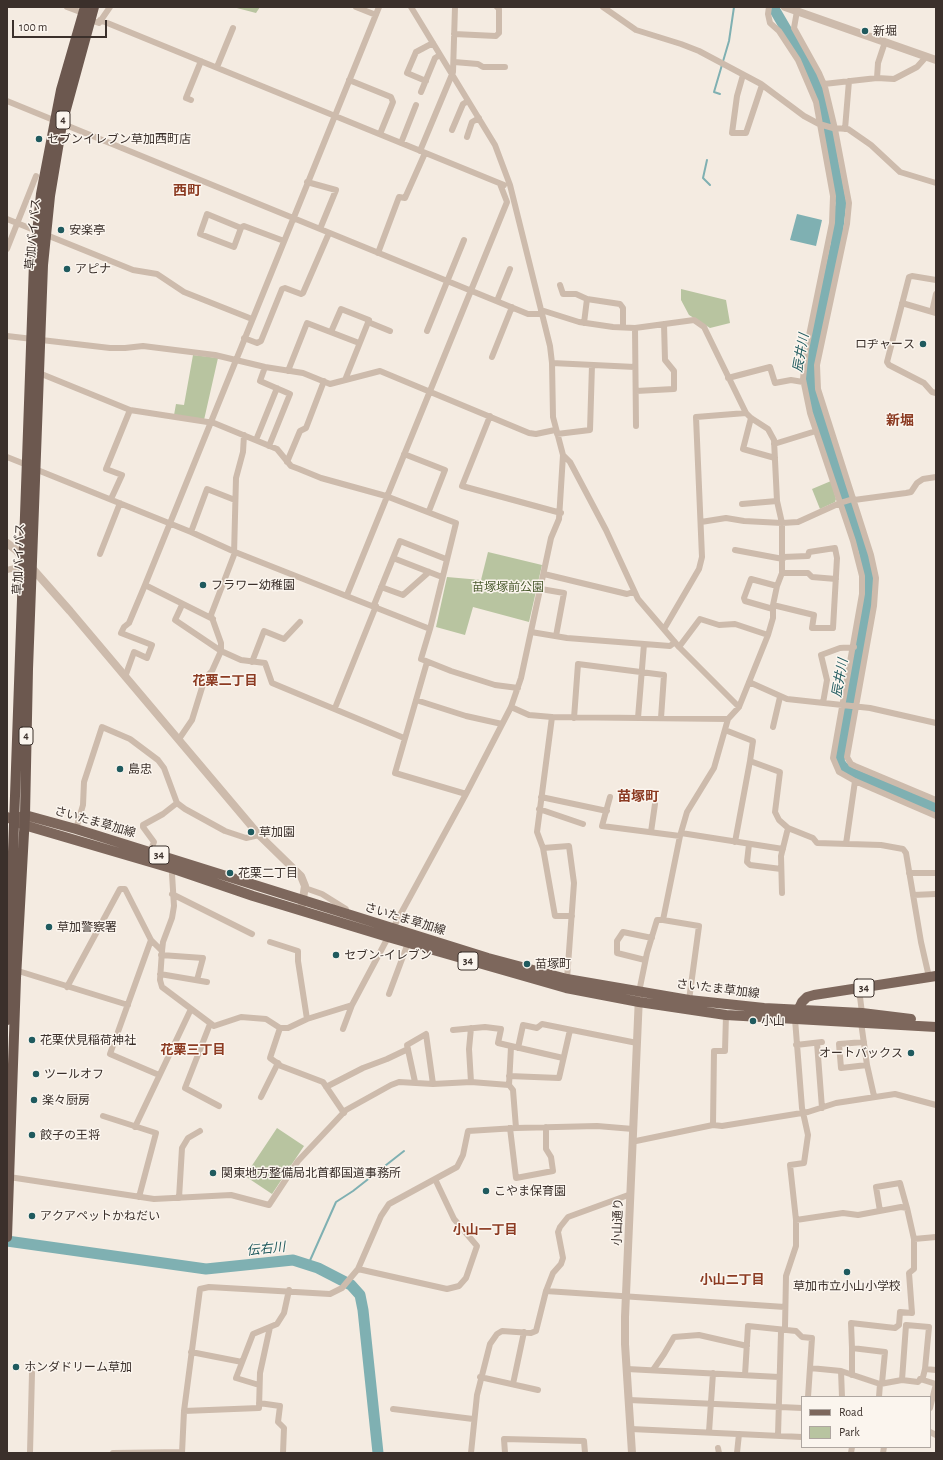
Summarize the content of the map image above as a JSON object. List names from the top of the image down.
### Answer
{
  "streets": {
    "highway": ["4", "草加バイパス"],
    "main road": ["さいたま草加線", "34"],
    "street": ["小山通り"]
  },
  "crossings": [
    ["草加バイパス", "さいたま草加線"],
    ["さいたま草加線", "34"],
    ["さいたま草加線", "小山通り"]
  ],
  "districts": [
    "西町",
    "新堀",
    "花栗二丁目",
    "苗塚町",
    "花栗三丁目",
    "小山一丁目",
    "小山二丁目"
  ],
  "water": ["辰井川", "伝右川"],
  "parks": ["苗塚塚前公園"],
  "places": [
    "新堀",
    "セブンイレブン草加西町店",
    "安楽亭",
    "アピナ",
    "ロヂャース",
    "フラワー幼稚園",
    "島忠",
    "草加園",
    "花栗二丁目",
    "草加警察署",
    "セブン-イレブン",
    "苗塚町",
    "小山",
    "花栗伏見稲荷神社",
    "オートバックス",
    "ツールオフ",
    "楽々厨房",
    "餃子の王将",
    "関東地方整備局北首都国道事務所",
    "こやま保育園",
    "アクアペットかねだい",
    "草加市立小山小学校",
    "ホンダドリーム草加"
  ],
  "legend": ["Road", "Park"],
  "scale_bar": "100 m"
}
